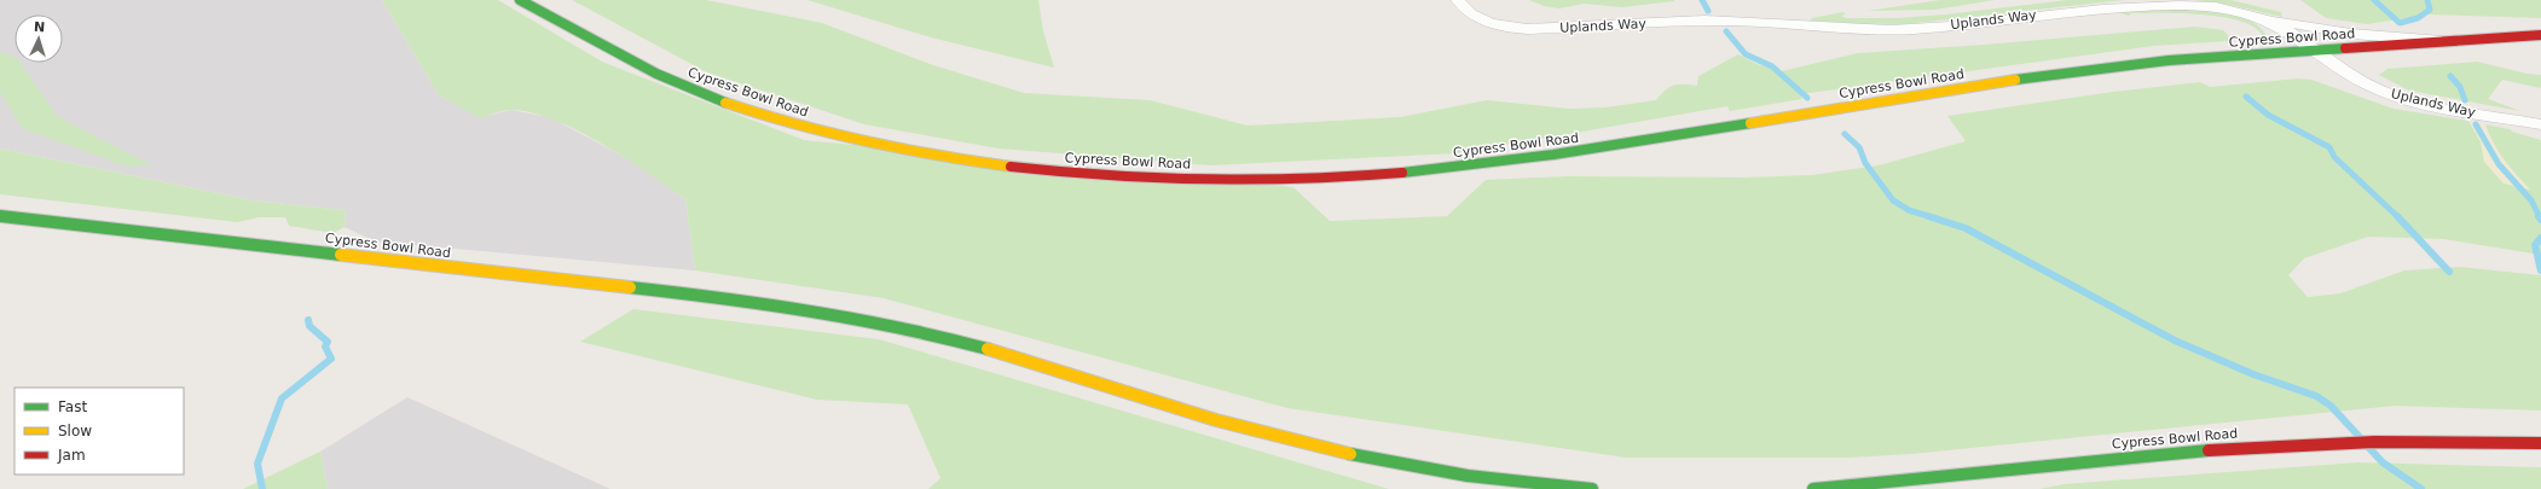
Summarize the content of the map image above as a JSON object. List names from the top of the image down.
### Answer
{
  "streets": {
    "street": ["Uplands Way", "Cypress Bowl Road"]
  },
  "crossings": [
    ["Uplands Way", "Cypress Bowl Road"]
  ],
  "legend": ["Fast", "Slow", "Jam"],
  "north": "top"
}
